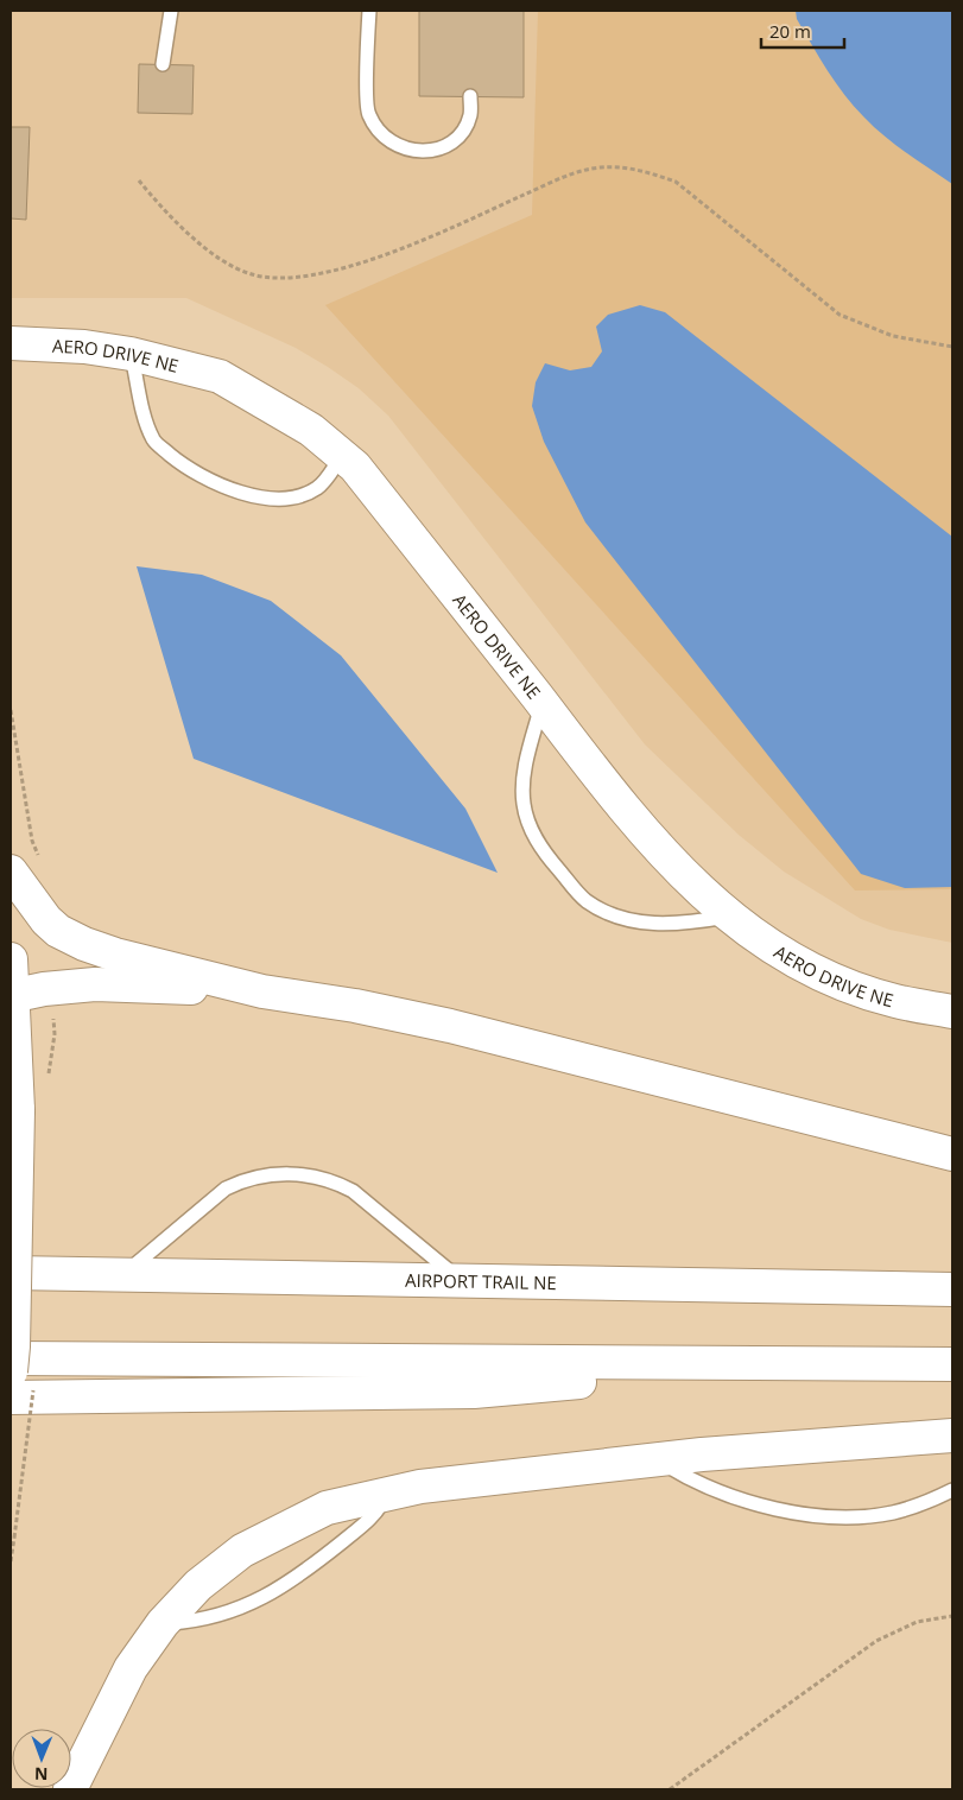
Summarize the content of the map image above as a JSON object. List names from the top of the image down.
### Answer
{
  "streets": {
    "main road": ["AERO DRIVE NE", "AIRPORT TRAIL NE"]
  },
  "scale_bar": "20 m",
  "north": "bottom"
}
